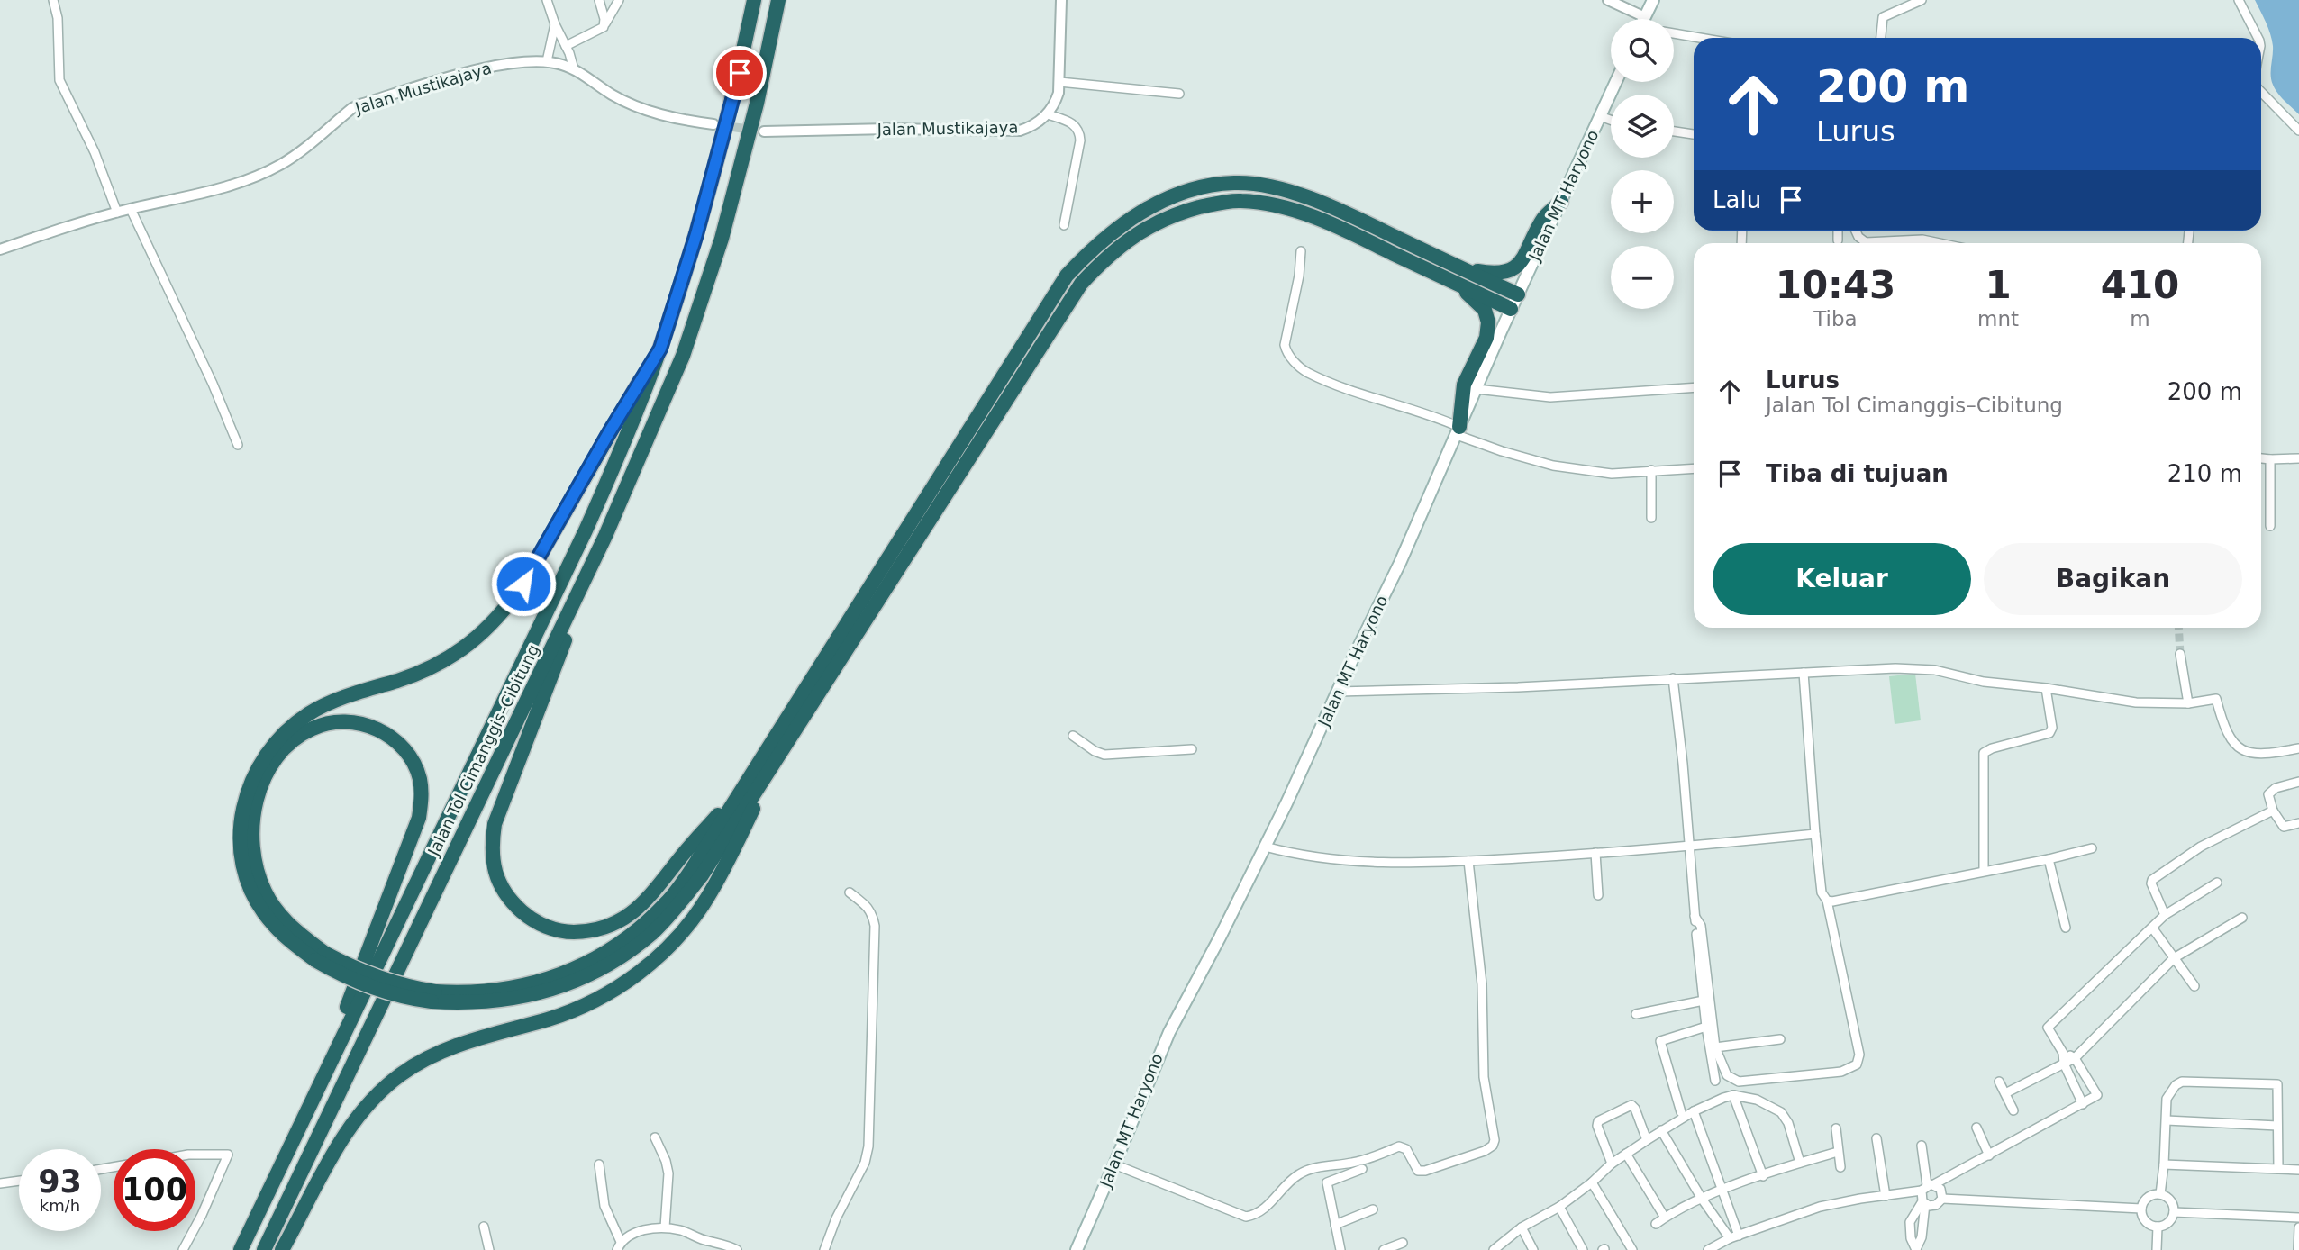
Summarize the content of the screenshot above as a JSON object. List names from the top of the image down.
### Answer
{
  "streets": {
    "highway": ["Jalan Tol Cimanggis–Cibitung"],
    "main road": ["Jalan MT Haryono"],
    "street": ["Jalan Mustikajaya"]
  },
  "page": {
    "map_buttons": ["+", "−"],
    "turn": ["200 m", "Lurus"],
    "then": "Lalu",
    "eta": [
      "10:43",
      "Tiba",
      "1",
      "mnt",
      "410",
      "m"
    ],
    "list": [
      {
        "name": "Lurus",
        "note": "Jalan Tol Cimanggis–Cibitung",
        "value": "200 m"
      },
      {
        "name": "Tiba di tujuan",
        "value": "210 m"
      }
    ],
    "buttons": ["Keluar", "Bagikan"],
    "speed": "93 km/h",
    "limit": "100"
  }
}
